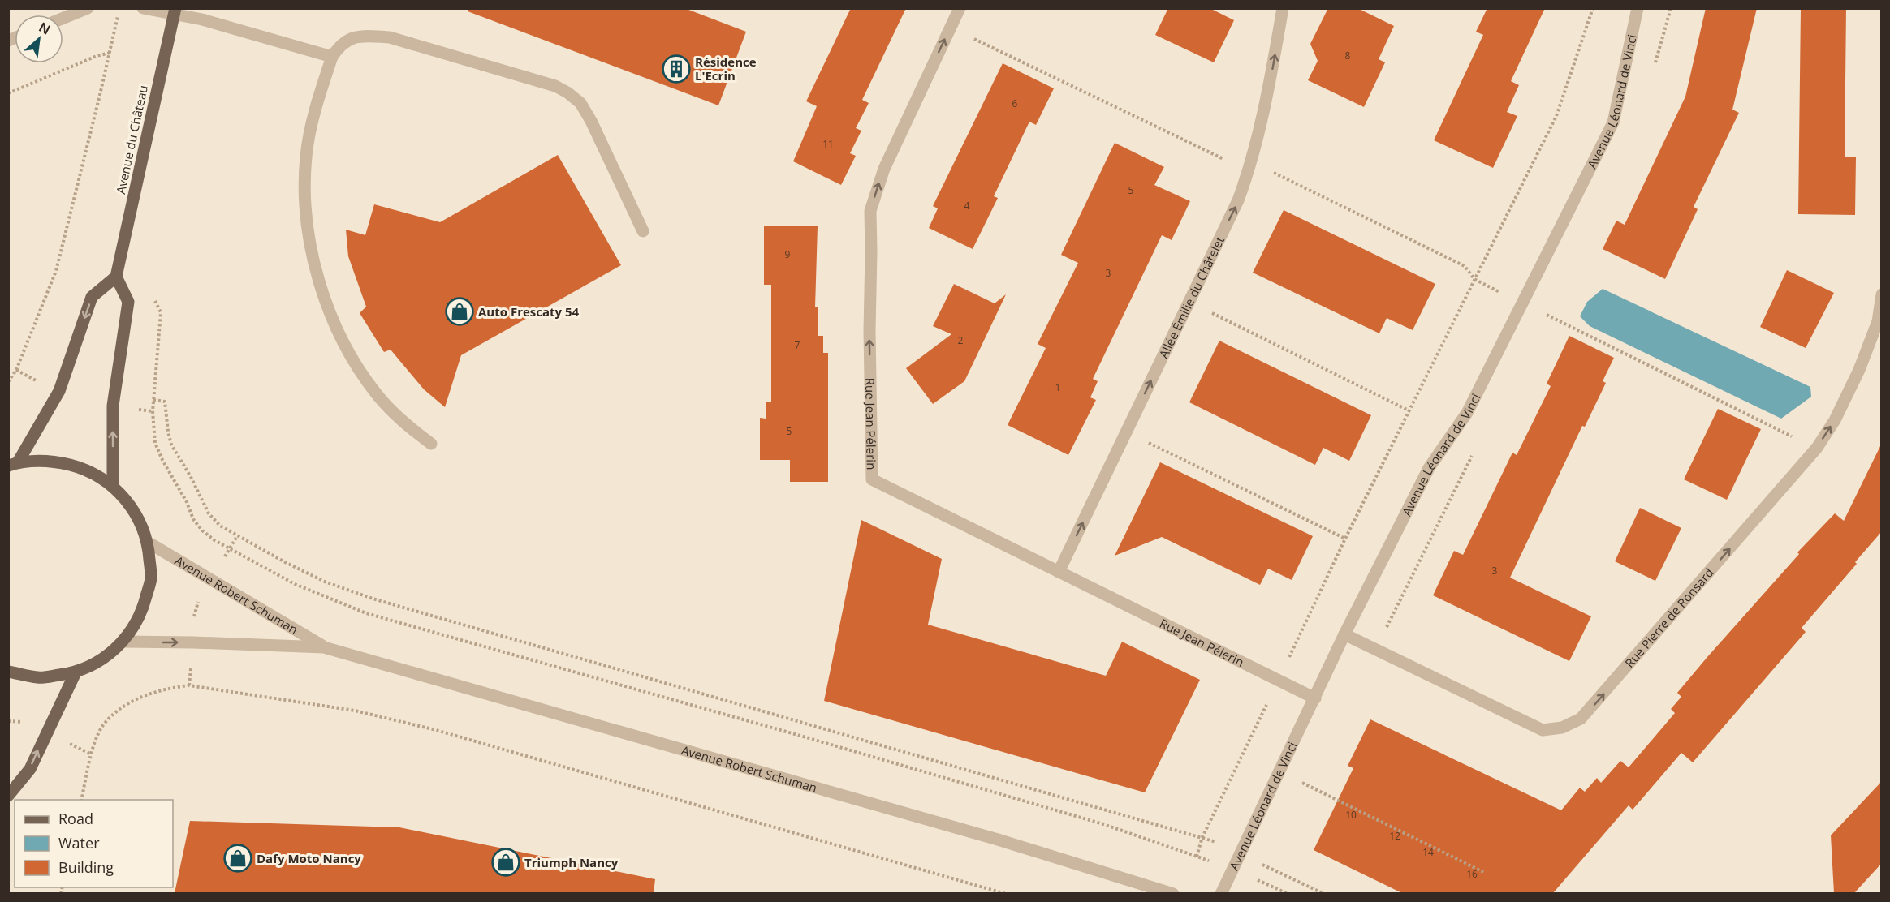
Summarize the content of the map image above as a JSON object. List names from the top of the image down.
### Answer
{
  "streets": {
    "main road": ["Avenue du Château"],
    "street": [
      "Avenue Léonard de Vinci",
      "Allée Émilie du Châtelet",
      "Rue Jean Pélerin",
      "Avenue Robert Schuman",
      "Rue Pierre de Ronsard"
    ]
  },
  "crossings": [
    ["Avenue Léonard de Vinci", "Rue Jean Pélerin"],
    ["Avenue Léonard de Vinci", "Rue Pierre de Ronsard"],
    ["Allée Émilie du Châtelet", "Rue Jean Pélerin"]
  ],
  "one_way": ["Allée Émilie du Châtelet", "Rue Jean Pélerin", "Rue Pierre de Ronsard"],
  "places": {
    "building": ["Résidence L'Ecrin"],
    "shop": ["Auto Frescaty 54", "Dafy Moto Nancy", "Triumph Nancy"]
  },
  "house_numbers": [
    "8",
    "6",
    "11",
    "5",
    "4",
    "9",
    "3",
    "2",
    "7",
    "1",
    "5",
    "3",
    "10",
    "12",
    "14",
    "16"
  ],
  "legend": ["Road", "Water", "Building"],
  "north": "top right"
}
